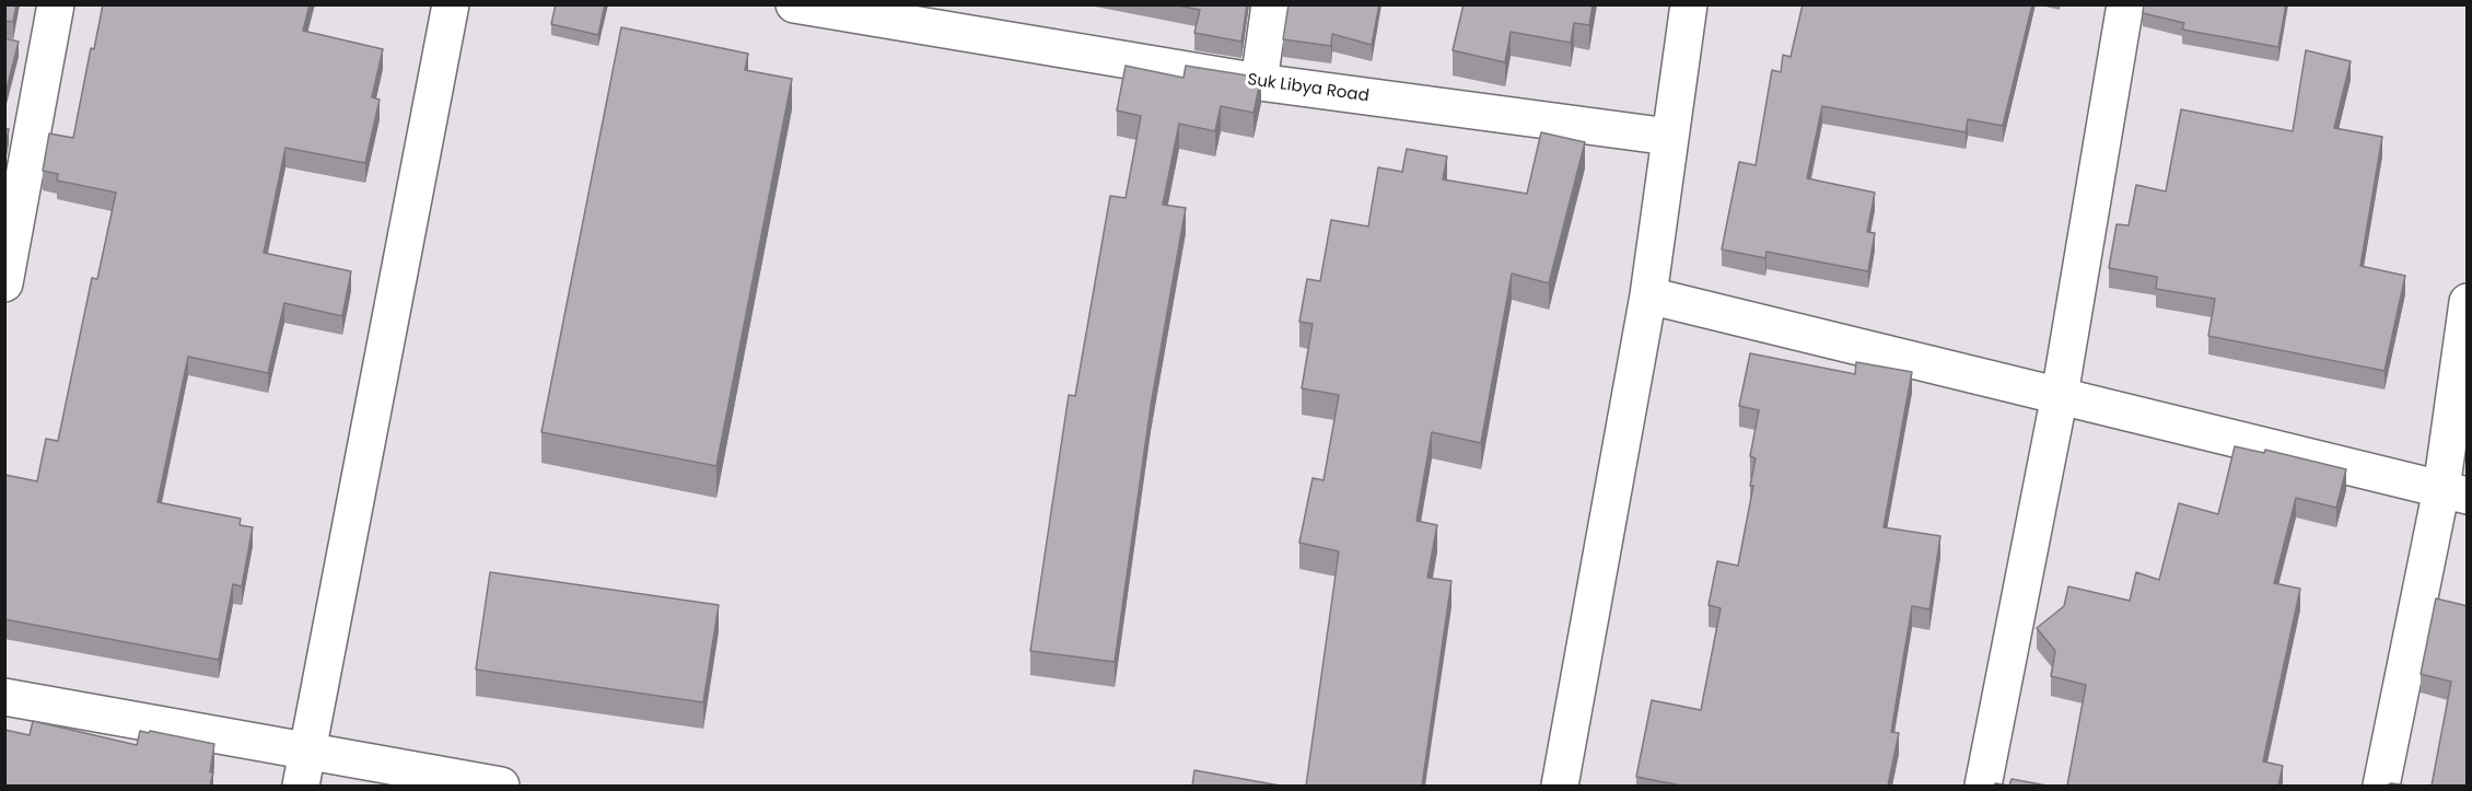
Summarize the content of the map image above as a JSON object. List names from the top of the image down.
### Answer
{
  "streets": {
    "street": ["Suk Libya Road"]
  }
}
